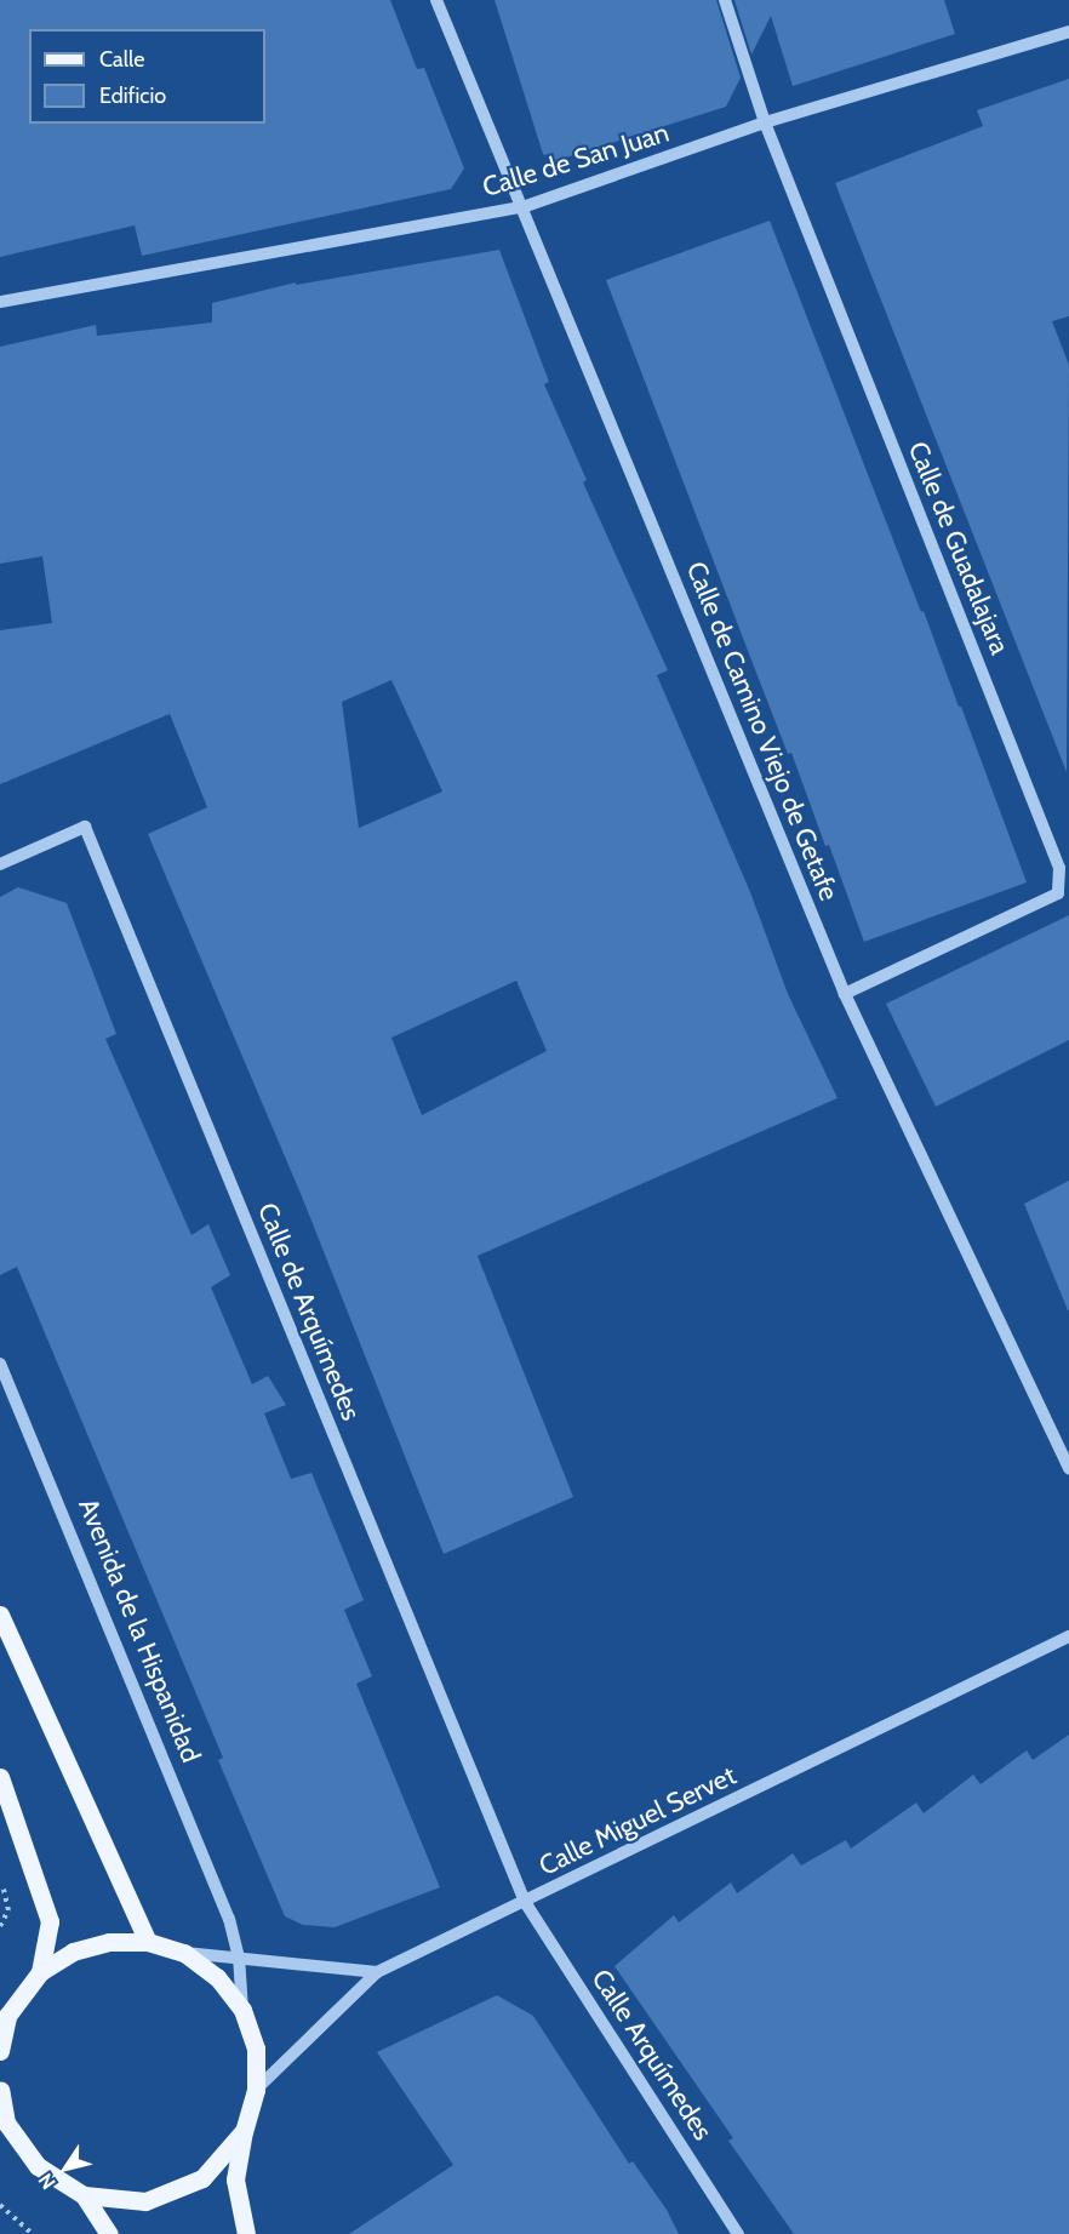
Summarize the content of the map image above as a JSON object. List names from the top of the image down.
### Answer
{
  "streets": {
    "street": [
      "Calle de San Juan",
      "Calle de Guadalajara",
      "Calle de Camino Viejo de Getafe",
      "Calle de Arquímedes",
      "Avenida de la Hispanidad",
      "Calle Miguel Servet",
      "Calle Arquímedes"
    ]
  },
  "crossings": [
    ["Calle de San Juan", "Calle de Guadalajara"],
    ["Calle de San Juan", "Calle de Camino Viejo de Getafe"],
    ["Calle de Guadalajara", "Calle de Camino Viejo de Getafe"],
    ["Calle de Arquímedes", "Calle Miguel Servet"],
    ["Calle de Arquímedes", "Calle Arquímedes"],
    ["Calle Miguel Servet", "Calle Arquímedes"]
  ],
  "legend": ["Calle", "Edificio"],
  "north": "bottom left"
}
